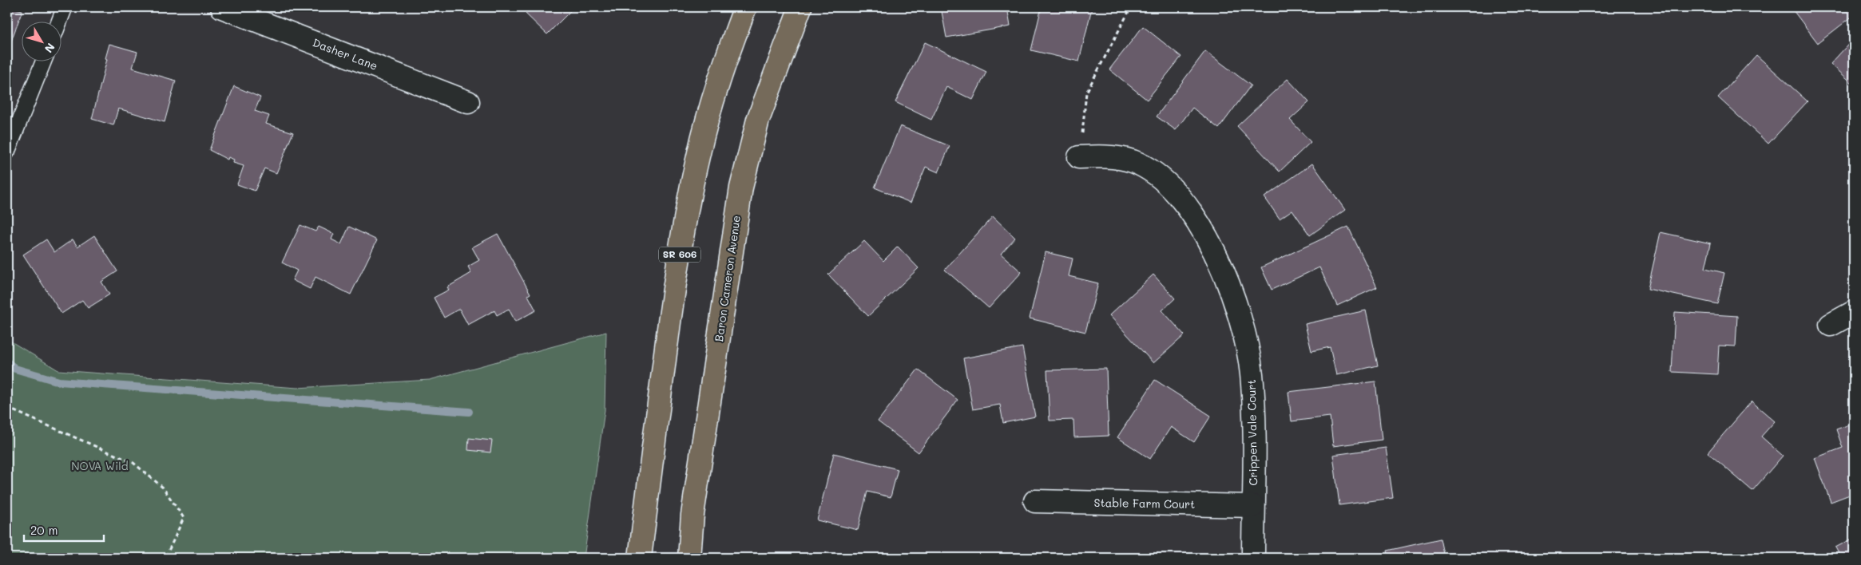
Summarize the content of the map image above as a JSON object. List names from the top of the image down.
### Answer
{
  "streets": {
    "main road": ["SR 606", "Baron Cameron Avenue"],
    "street": ["Dasher Lane", "Crippen Vale Court", "Stable Farm Court"]
  },
  "crossings": [
    ["Crippen Vale Court", "Stable Farm Court"]
  ],
  "parks": ["NOVA Wild"],
  "scale_bar": "20 m",
  "north": "bottom right"
}
